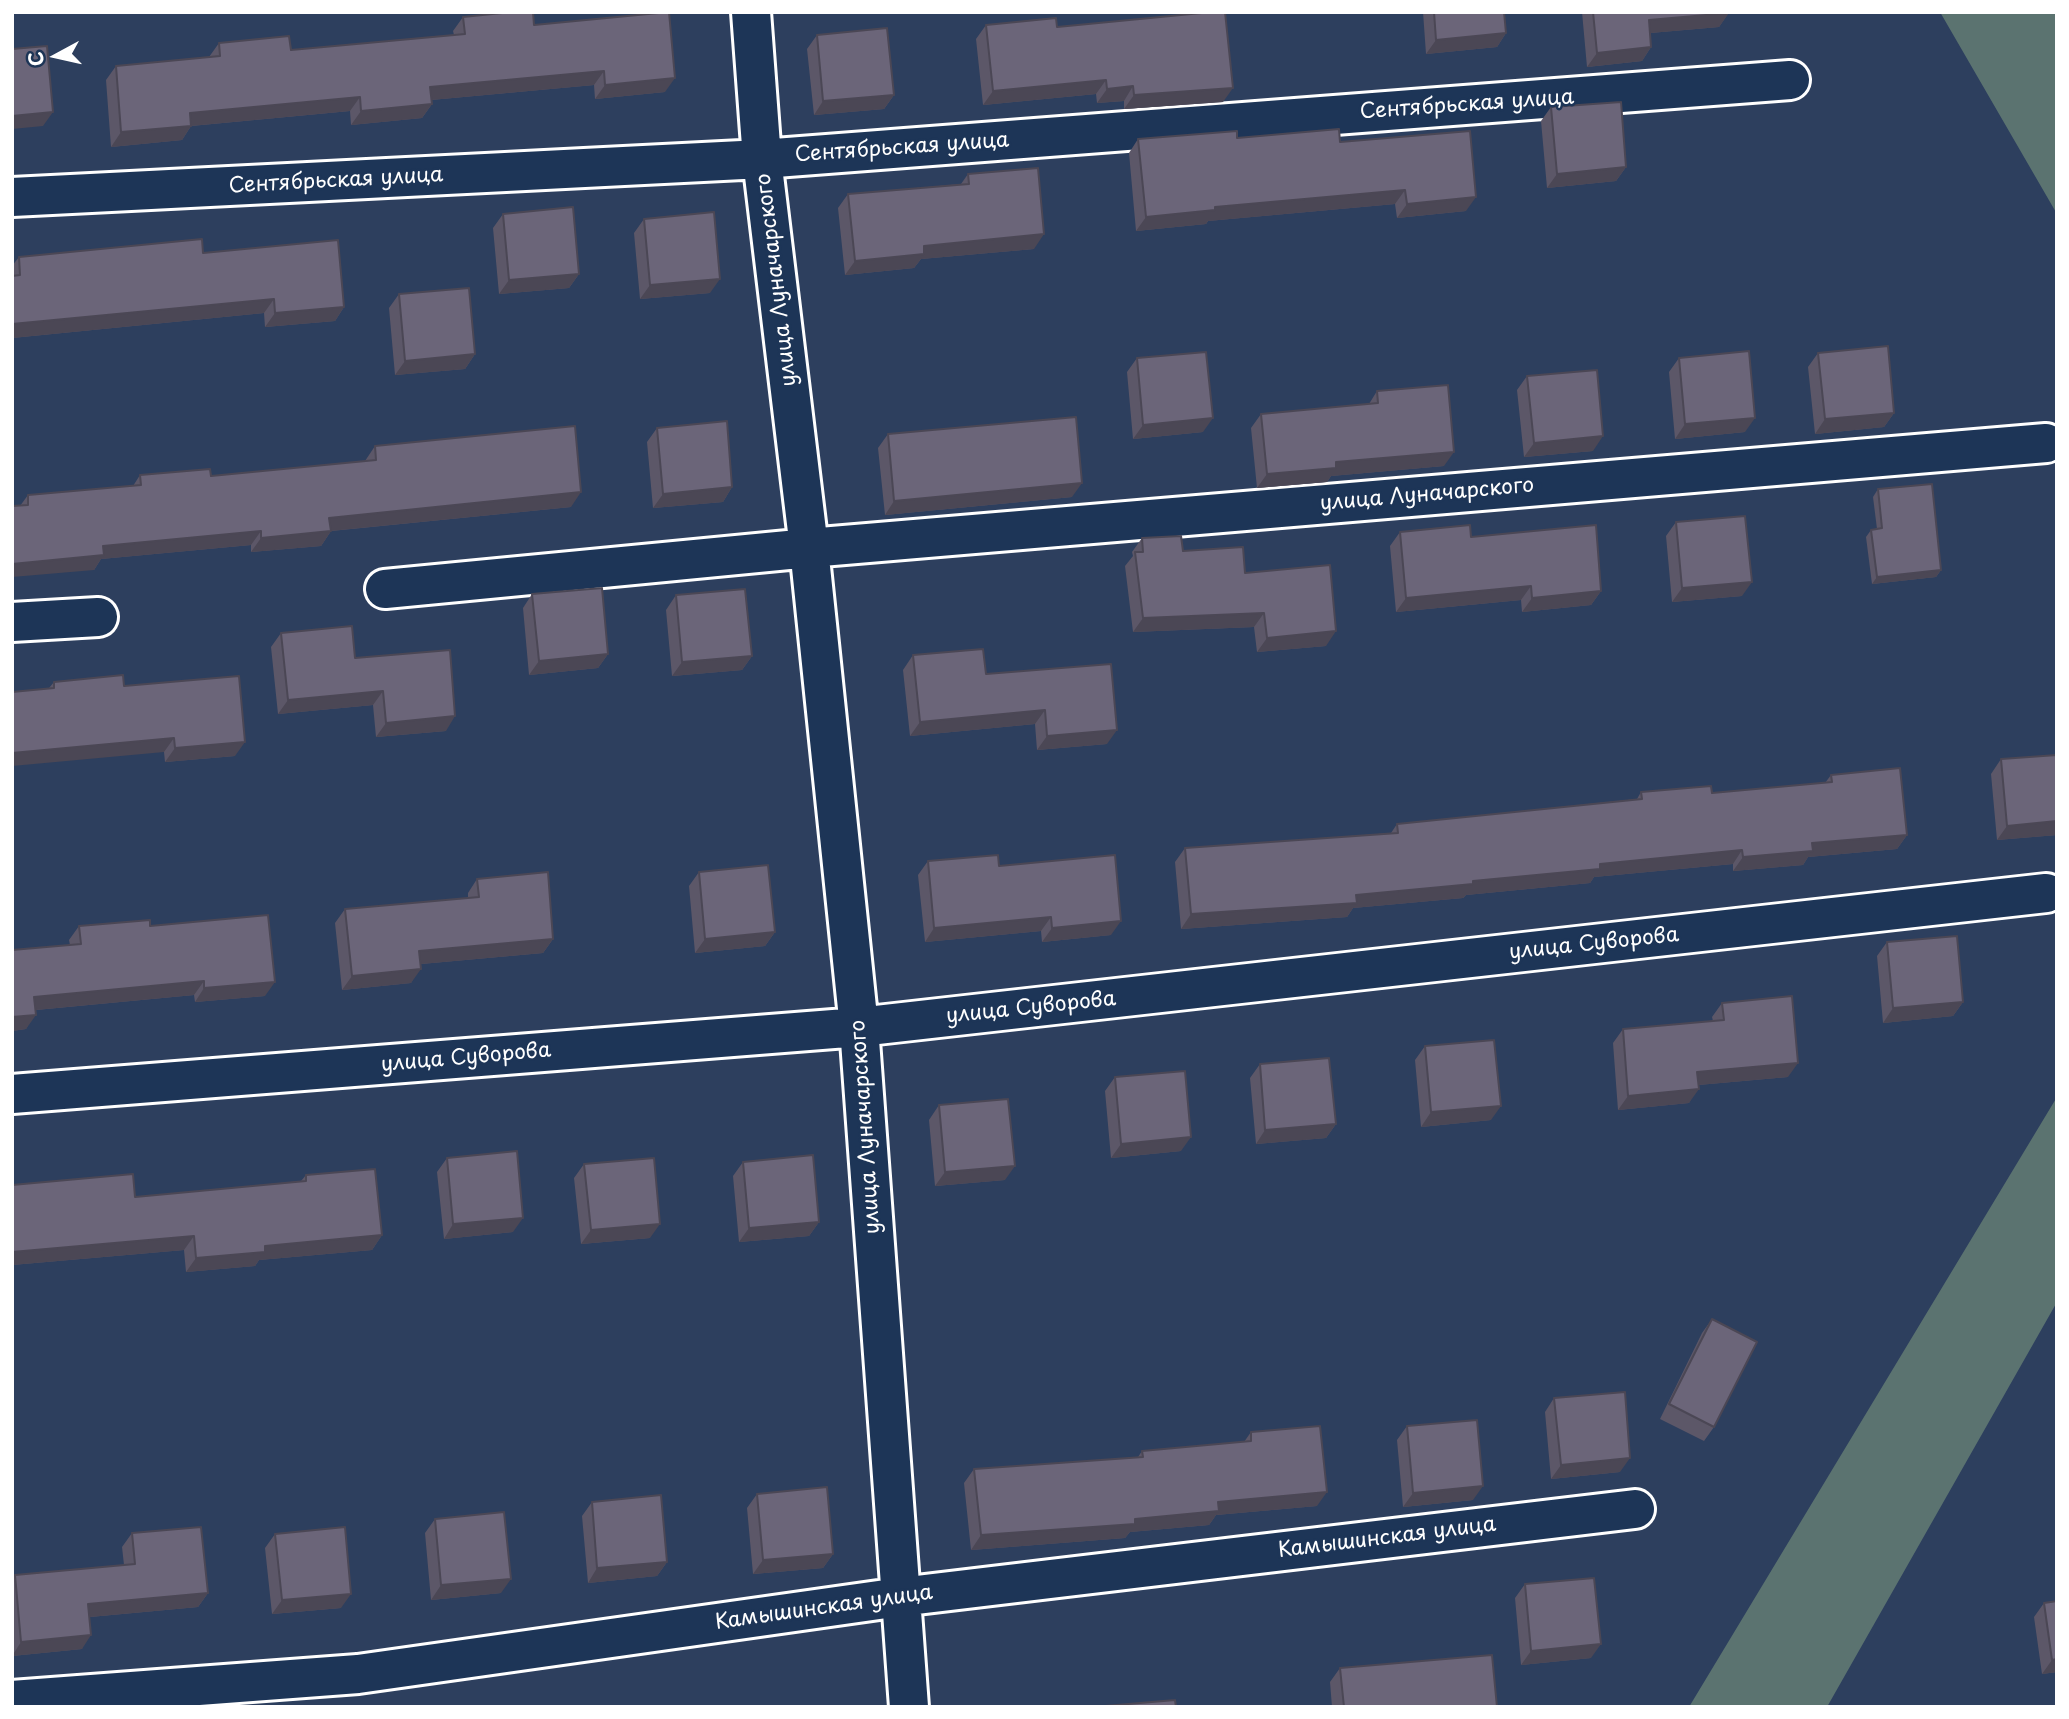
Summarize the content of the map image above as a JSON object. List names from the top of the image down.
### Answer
{
  "streets": {
    "street": [
      "Сентябрьская улица",
      "улица Луначарского",
      "улица Суворова",
      "Камышинская улица"
    ]
  },
  "crossings": [
    ["Сентябрьская улица", "улица Луначарского"],
    ["улица Луначарского", "улица Суворова"],
    ["улица Луначарского", "Камышинская улица"]
  ],
  "north": "left"
}
